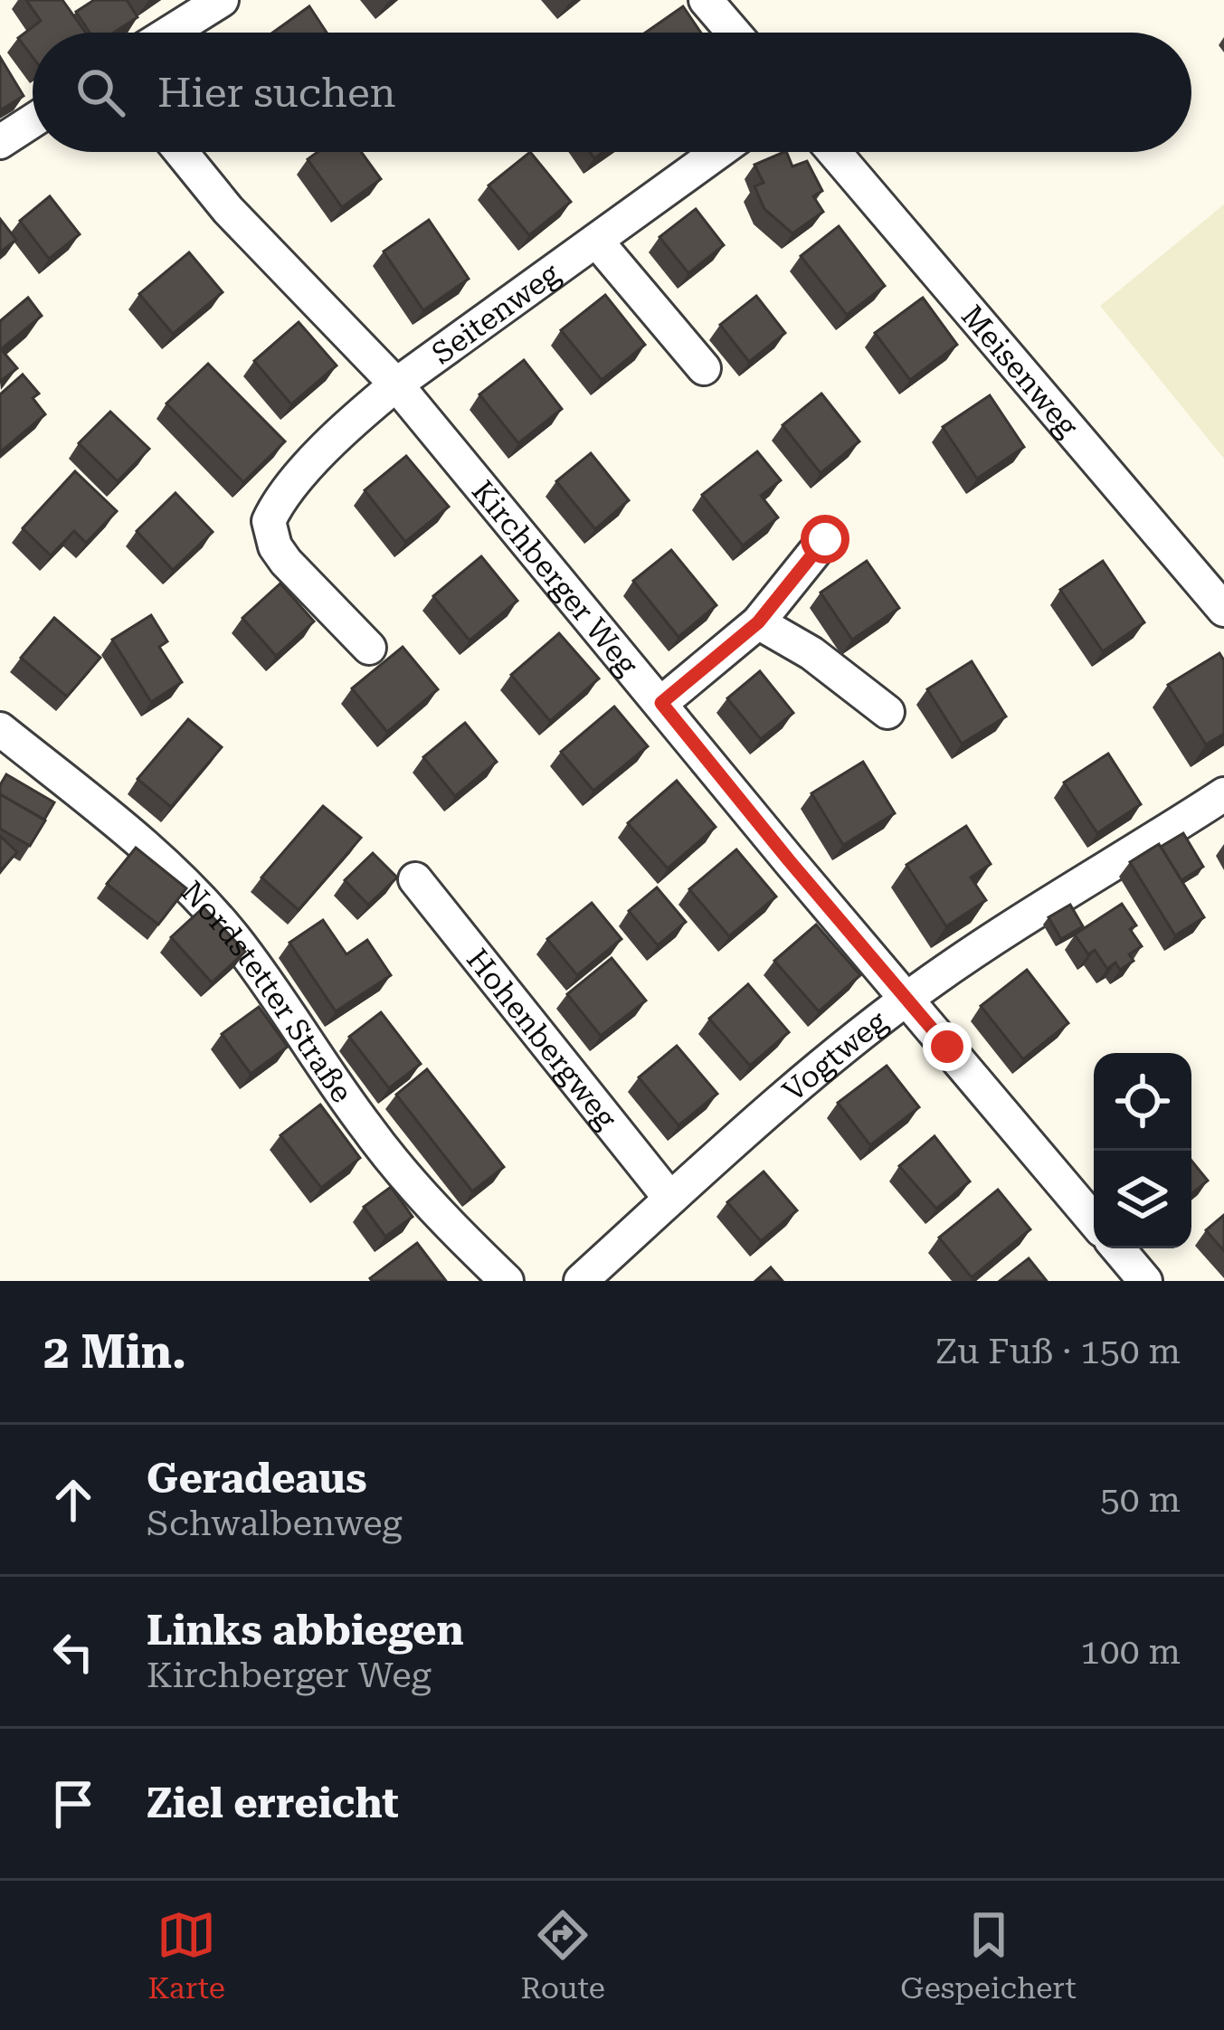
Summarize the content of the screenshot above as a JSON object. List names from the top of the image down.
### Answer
{
  "streets": {
    "street": [
      "Seitenweg",
      "Meisenweg",
      "Kirchberger Weg",
      "Nordstetter Straße",
      "Hohenbergweg",
      "Vogtweg"
    ]
  },
  "crossings": [
    ["Seitenweg", "Kirchberger Weg"],
    ["Kirchberger Weg", "Vogtweg"],
    ["Hohenbergweg", "Vogtweg"]
  ],
  "page": {
    "search": "Hier suchen",
    "heading": ["2 Min.", "Zu Fuß · 150 m"],
    "list": [
      ["Geradeaus", "Schwalbenweg", "50 m"],
      ["Links abbiegen", "Kirchberger Weg", "100 m"],
      "Ziel erreicht"
    ],
    "nav": ["Karte", "Route", "Gespeichert"]
  }
}
